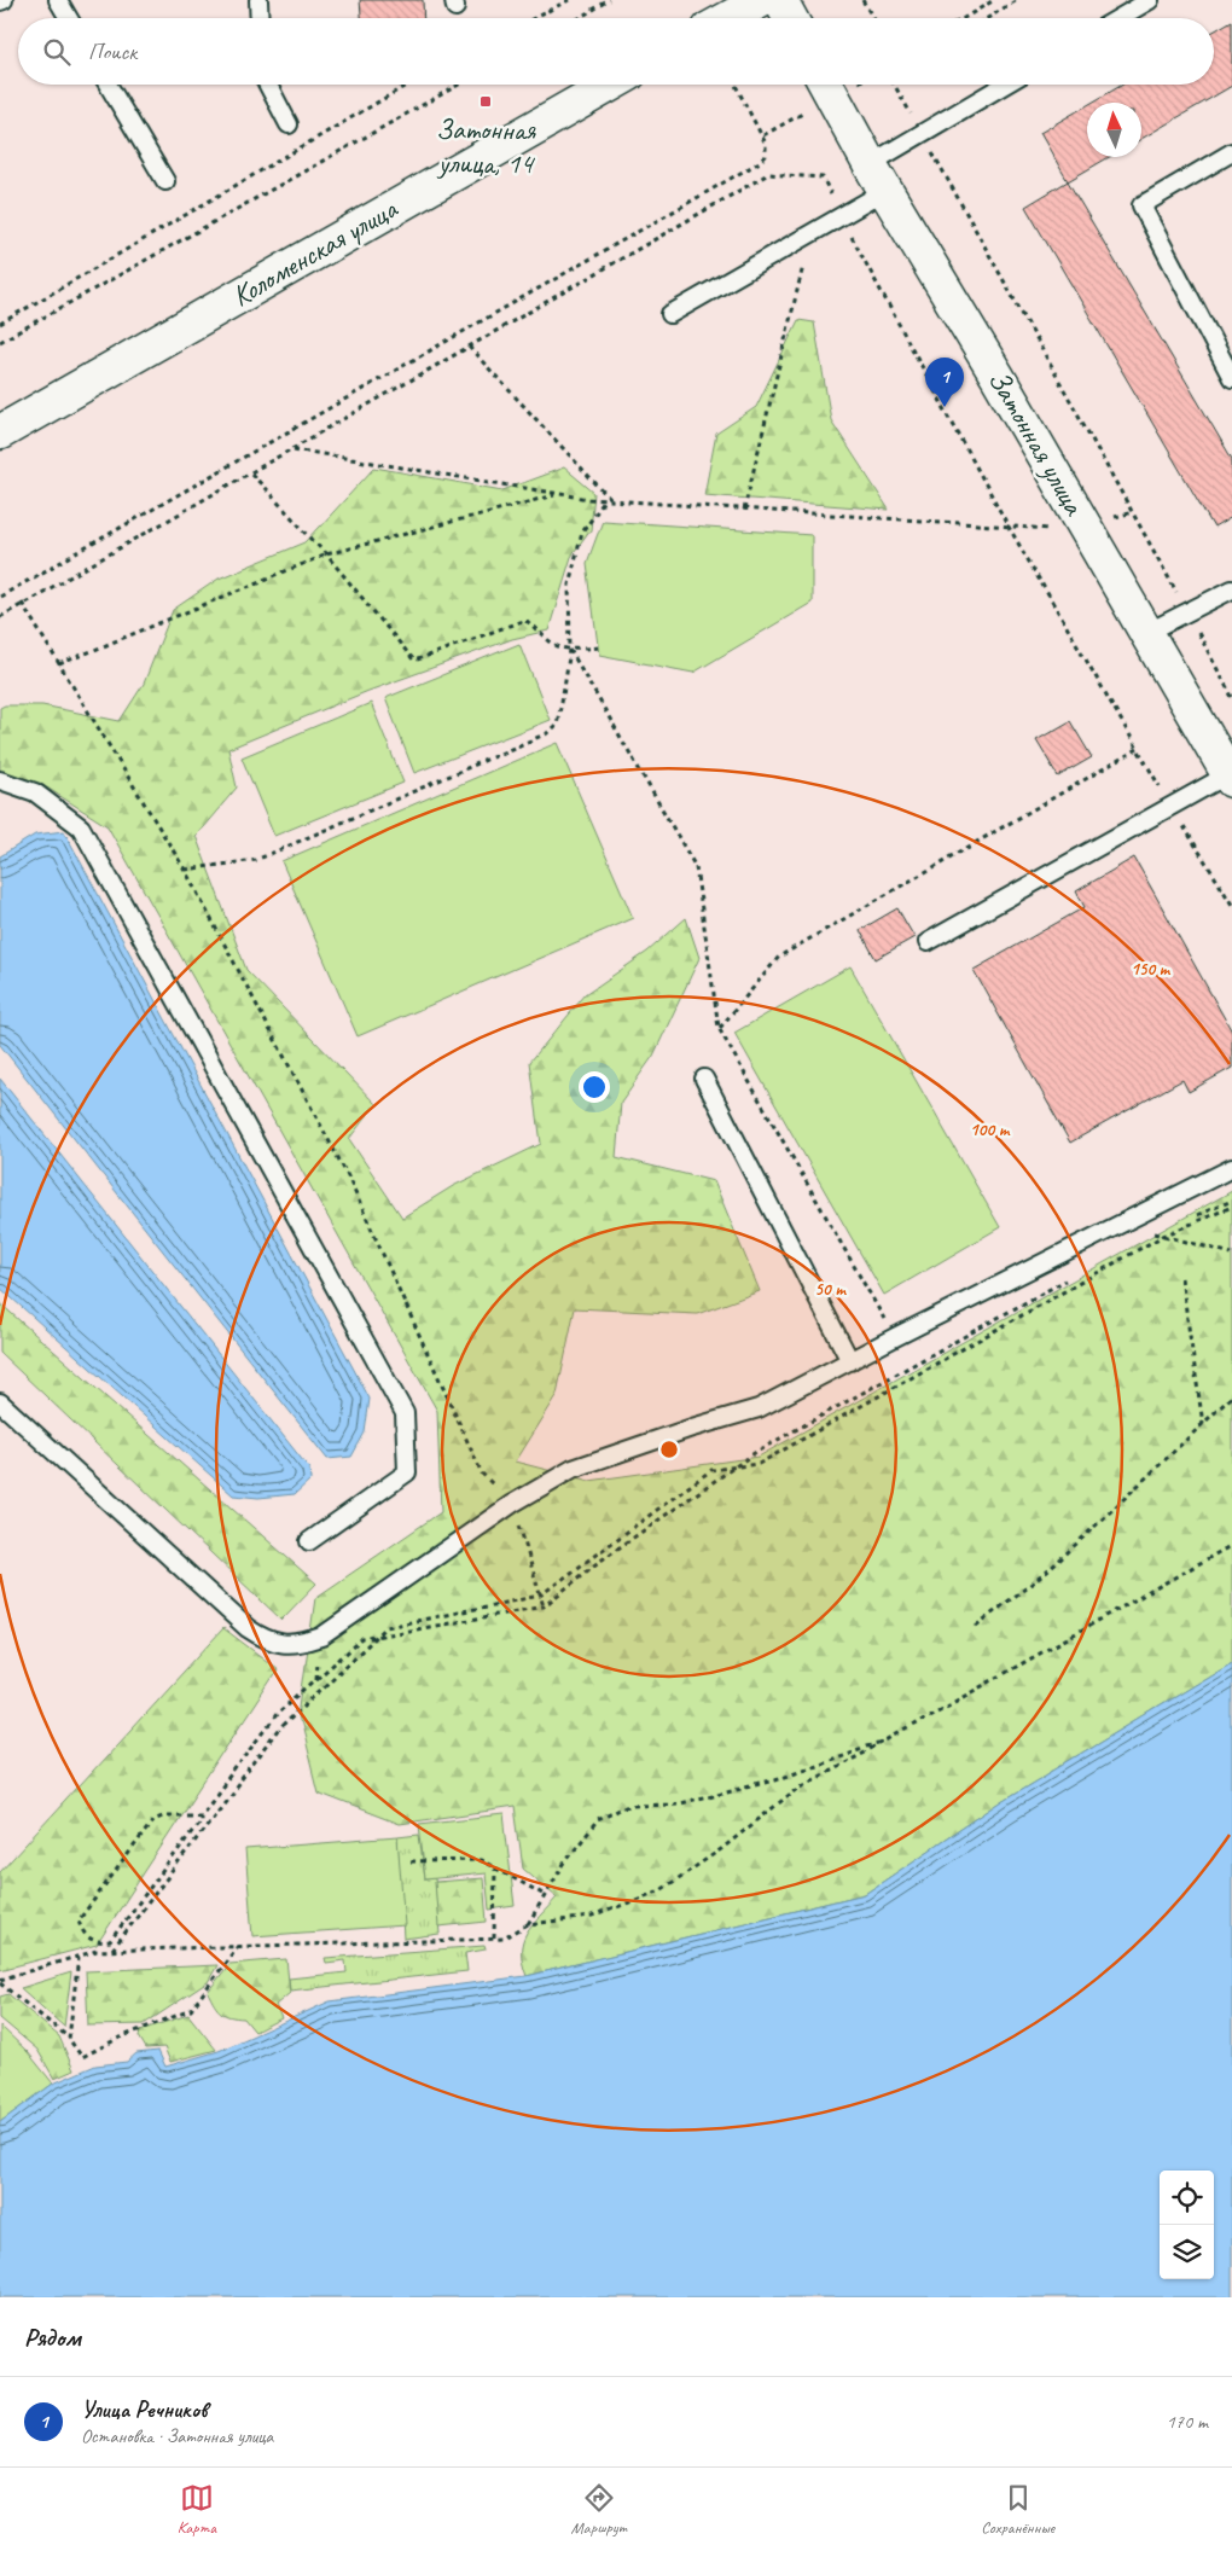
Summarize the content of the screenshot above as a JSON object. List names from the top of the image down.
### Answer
{
  "streets": {
    "street": ["Коломенская улица", "Затонная улица"]
  },
  "places": {
    "transit": ["Затонная улица, 14"]
  },
  "north": "top",
  "page": {
    "search": "Поиск",
    "pins": "1",
    "heading": "Рядом",
    "list": [
      {
        "mark": "1",
        "name": "Улица Речников",
        "note": "Остановка · Затонная улица",
        "value": "170 m"
      }
    ],
    "nav": ["Карта", "Маршрут", "Сохранённые"]
  },
  "rings": ["150 m", "100 m", "50 m"]
}
